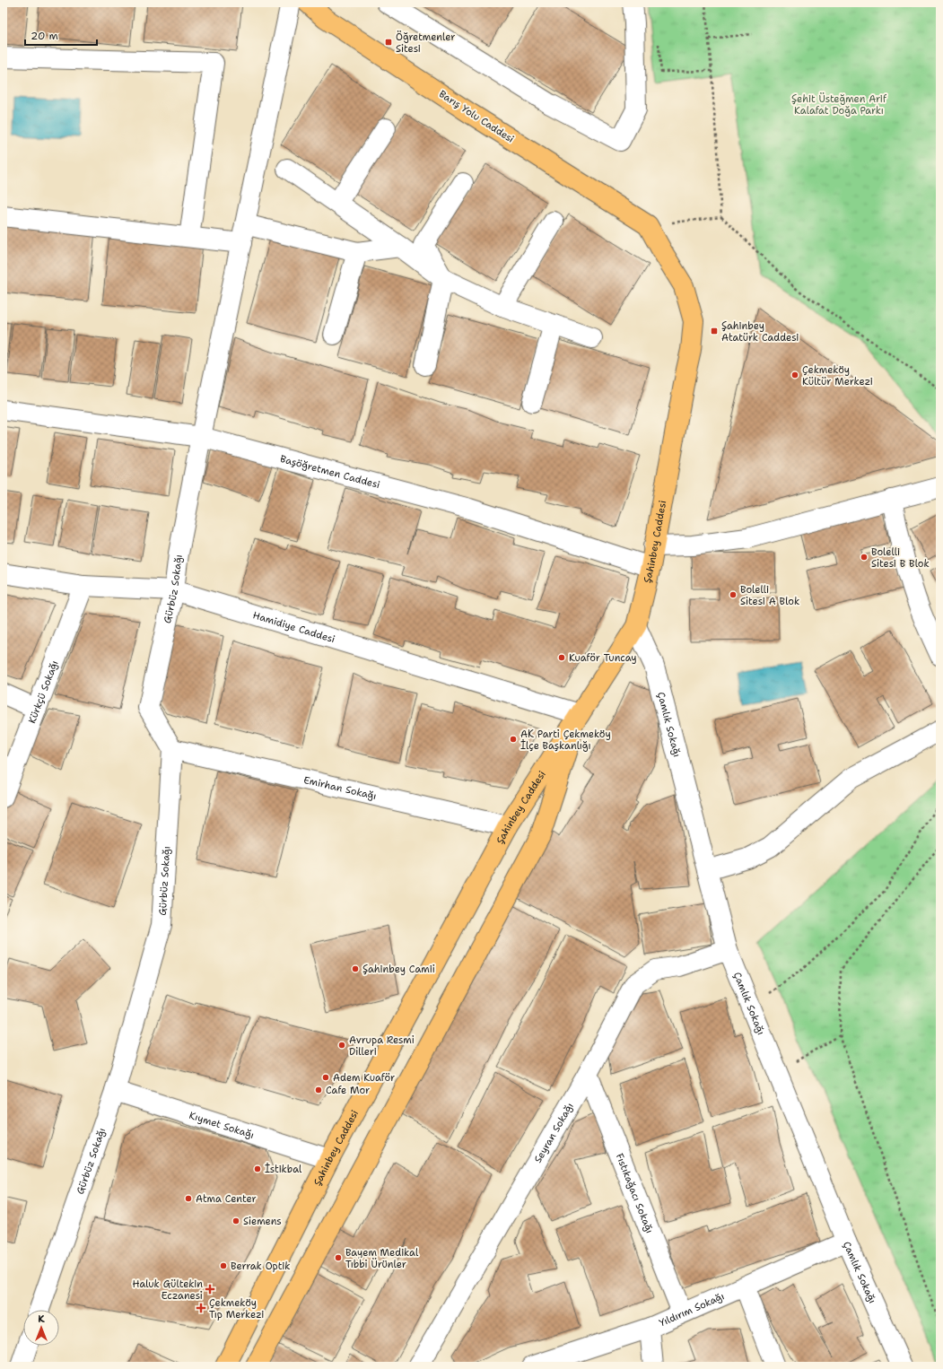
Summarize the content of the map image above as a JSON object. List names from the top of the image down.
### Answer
{
  "streets": {
    "main road": ["Barış Yolu Caddesi", "Şahinbey Caddesi"],
    "street": [
      "Başöğretmen Caddesi",
      "Gürbüz Sokağı",
      "Hamidiye Caddesi",
      "Kürkçü Sokağı",
      "Çamlık Sokağı",
      "Emirhan Sokağı",
      "Kıymet Sokağı",
      "Seyran Sokağı",
      "Fıstıkağacı Sokağı",
      "Yıldırım Sokağı"
    ]
  },
  "crossings": [
    ["Barış Yolu Caddesi", "Şahinbey Caddesi"],
    ["Başöğretmen Caddesi", "Şahinbey Caddesi"],
    ["Başöğretmen Caddesi", "Gürbüz Sokağı"],
    ["Şahinbey Caddesi", "Hamidiye Caddesi"],
    ["Şahinbey Caddesi", "Çamlık Sokağı"],
    ["Şahinbey Caddesi", "Emirhan Sokağı"],
    ["Şahinbey Caddesi", "Kıymet Sokağı"],
    ["Gürbüz Sokağı", "Hamidiye Caddesi"],
    ["Gürbüz Sokağı", "Emirhan Sokağı"],
    ["Gürbüz Sokağı", "Kıymet Sokağı"],
    ["Hamidiye Caddesi", "Kürkçü Sokağı"],
    ["Çamlık Sokağı", "Seyran Sokağı"],
    ["Çamlık Sokağı", "Yıldırım Sokağı"],
    ["Seyran Sokağı", "Fıstıkağacı Sokağı"],
    ["Fıstıkağacı Sokağı", "Yıldırım Sokağı"]
  ],
  "parks": ["Şehit Üsteğmen Arif Kalafat Doğa Parkı"],
  "places": {
    "transit": ["Öğretmenler Sitesi", "Şahinbey Atatürk Caddesi"],
    "other": [
      "Çekmeköy Kültür Merkezi",
      "Bolelli Sitesi B Blok",
      "Bolelli Sitesi A Blok",
      "Kuaför Tuncay",
      "AK Parti Çekmeköy İlçe Başkanlığı",
      "Şahinbey Camii",
      "Avrupa Resmi Dilleri",
      "Adem Kuaför",
      "Cafe Mor",
      "İstikbal",
      "Atma Center",
      "Siemens",
      "Bayem Medikal Tıbbi Ürünler",
      "Berrak Optik"
    ],
    "health": ["Haluk Gültekin Eczanesi", "Çekmeköy Tıp Merkezi"]
  },
  "scale_bar": "20 m",
  "north": "top"
}
